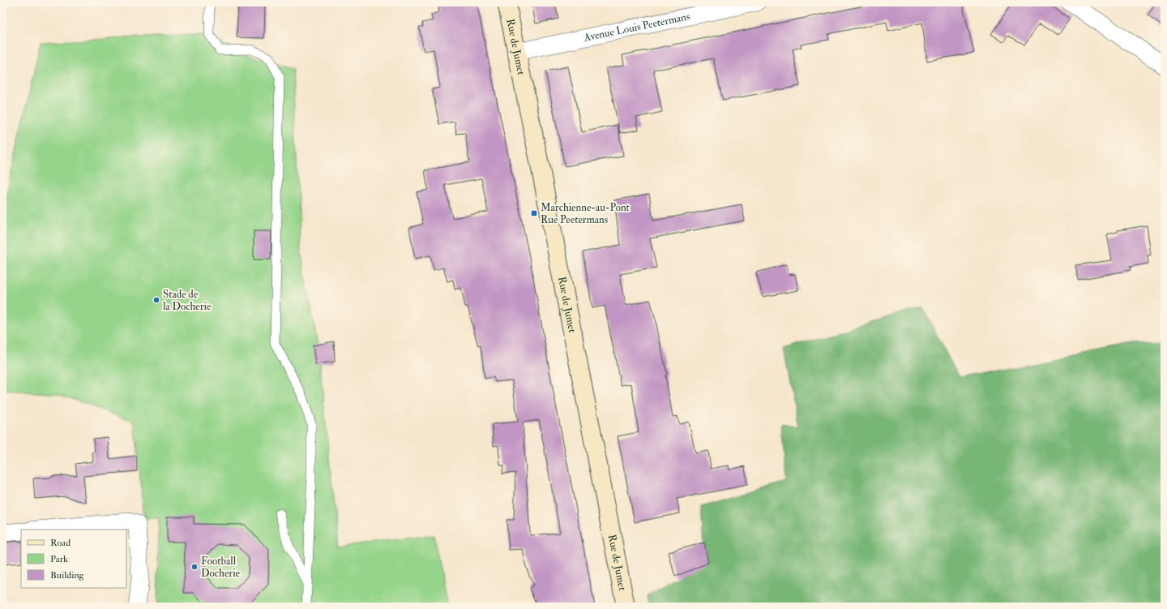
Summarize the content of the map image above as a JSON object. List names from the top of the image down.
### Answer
{
  "streets": {
    "street": ["Avenue Louis Peetermans", "Rue de Jumet"]
  },
  "crossings": [
    ["Avenue Louis Peetermans", "Rue de Jumet"]
  ],
  "places": {
    "transit": ["Marchienne-au-Pont Rue Peetermans"],
    "other": ["Stade de la Docherie", "Football Docherie"]
  },
  "legend": ["Road", "Park", "Building"]
}
